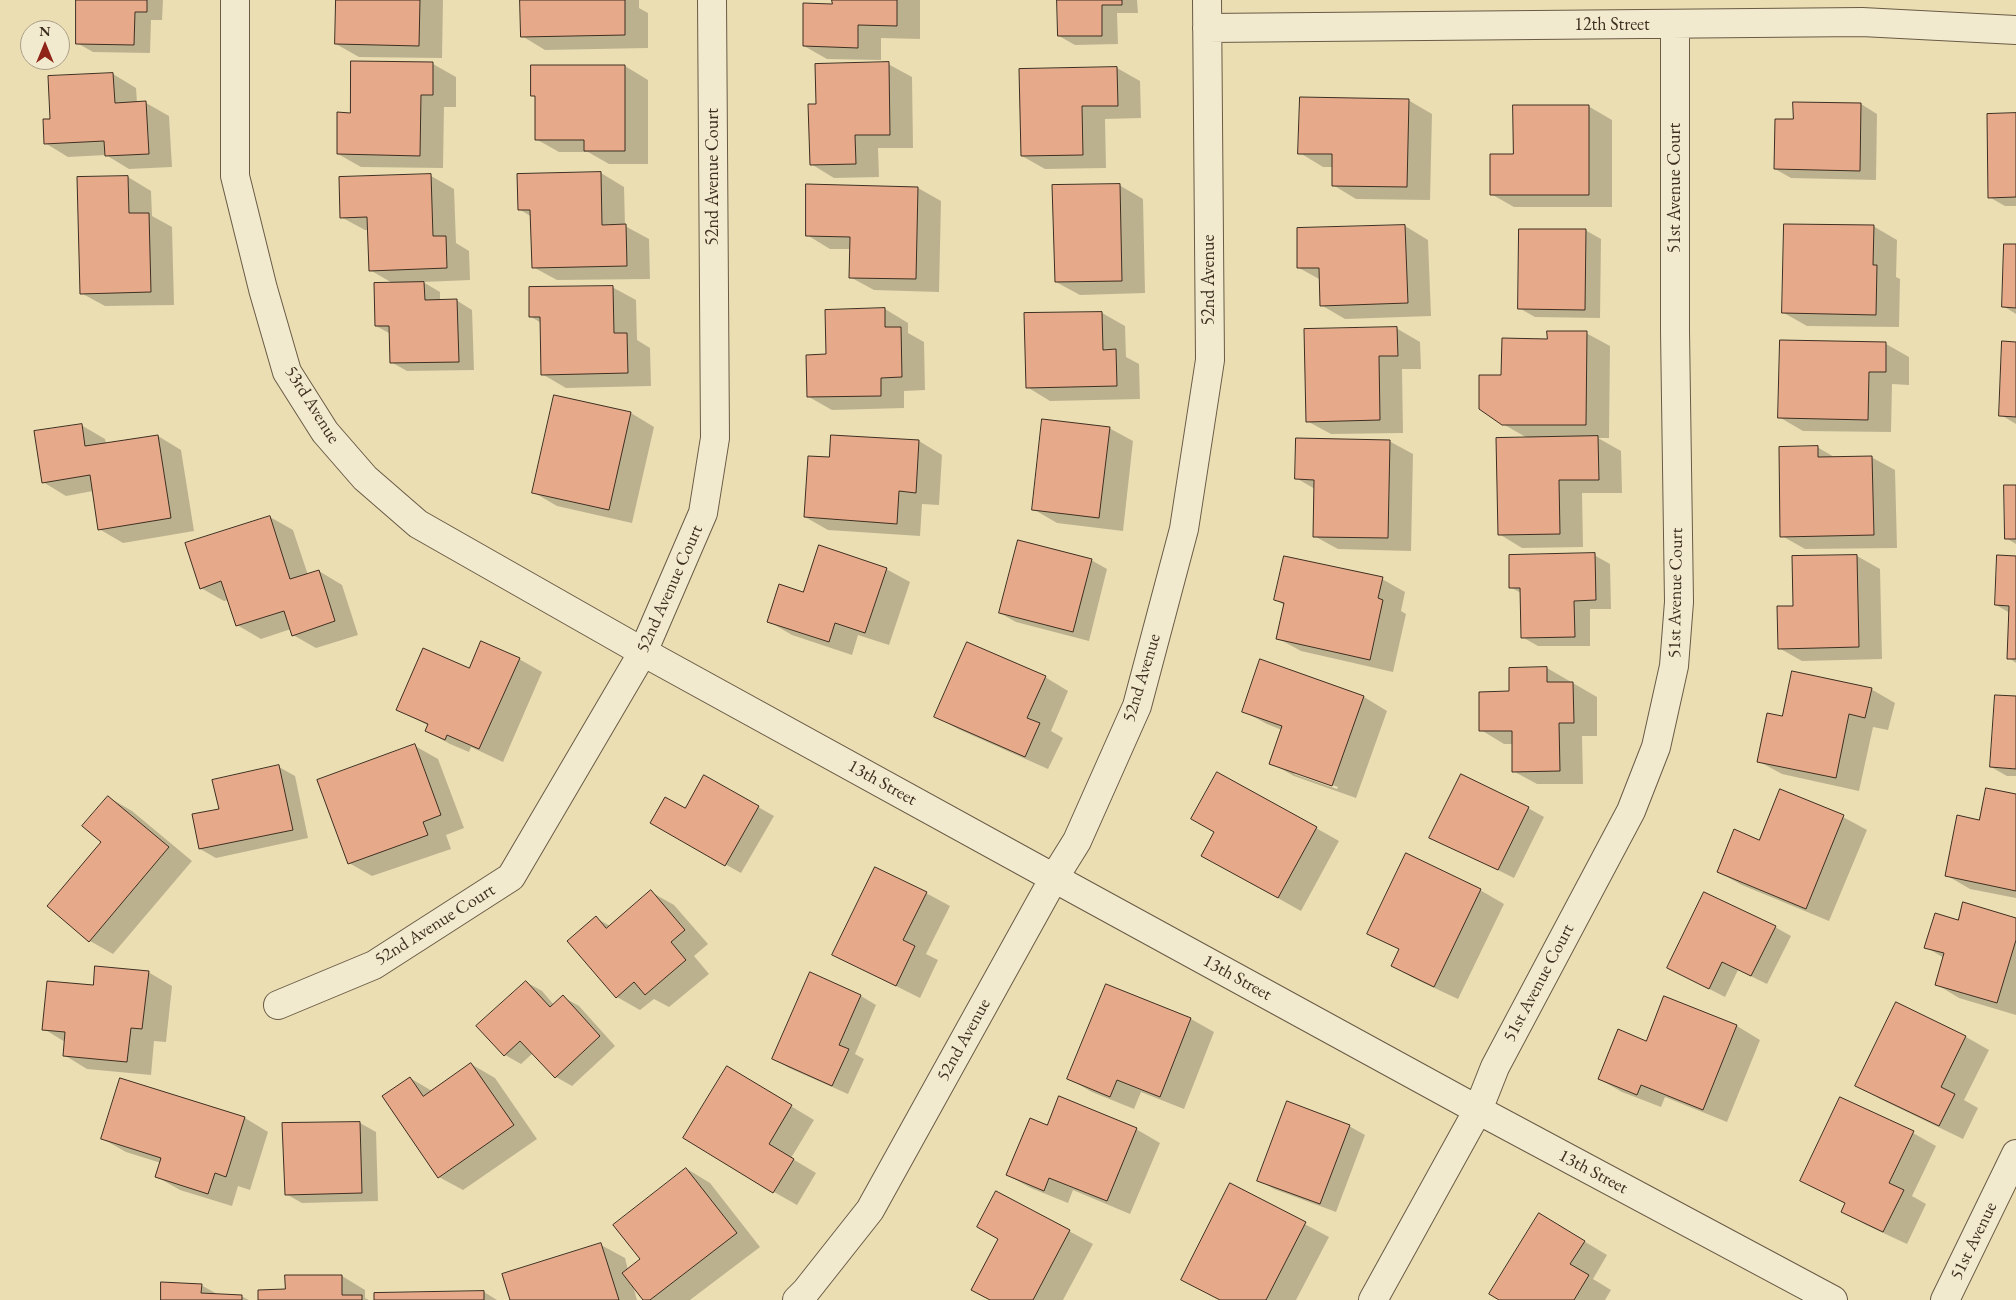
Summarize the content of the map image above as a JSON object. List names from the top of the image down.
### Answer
{
  "streets": {
    "street": [
      "12th Street",
      "52nd Avenue Court",
      "51st Avenue Court",
      "52nd Avenue",
      "53rd Avenue",
      "13th Street",
      "51st Avenue"
    ]
  },
  "crossings": [
    ["12th Street", "51st Avenue Court"],
    ["12th Street", "52nd Avenue"],
    ["52nd Avenue Court", "53rd Avenue"],
    ["52nd Avenue Court", "13th Street"],
    ["51st Avenue Court", "13th Street"],
    ["52nd Avenue", "13th Street"],
    ["53rd Avenue", "13th Street"]
  ],
  "north": "top"
}
